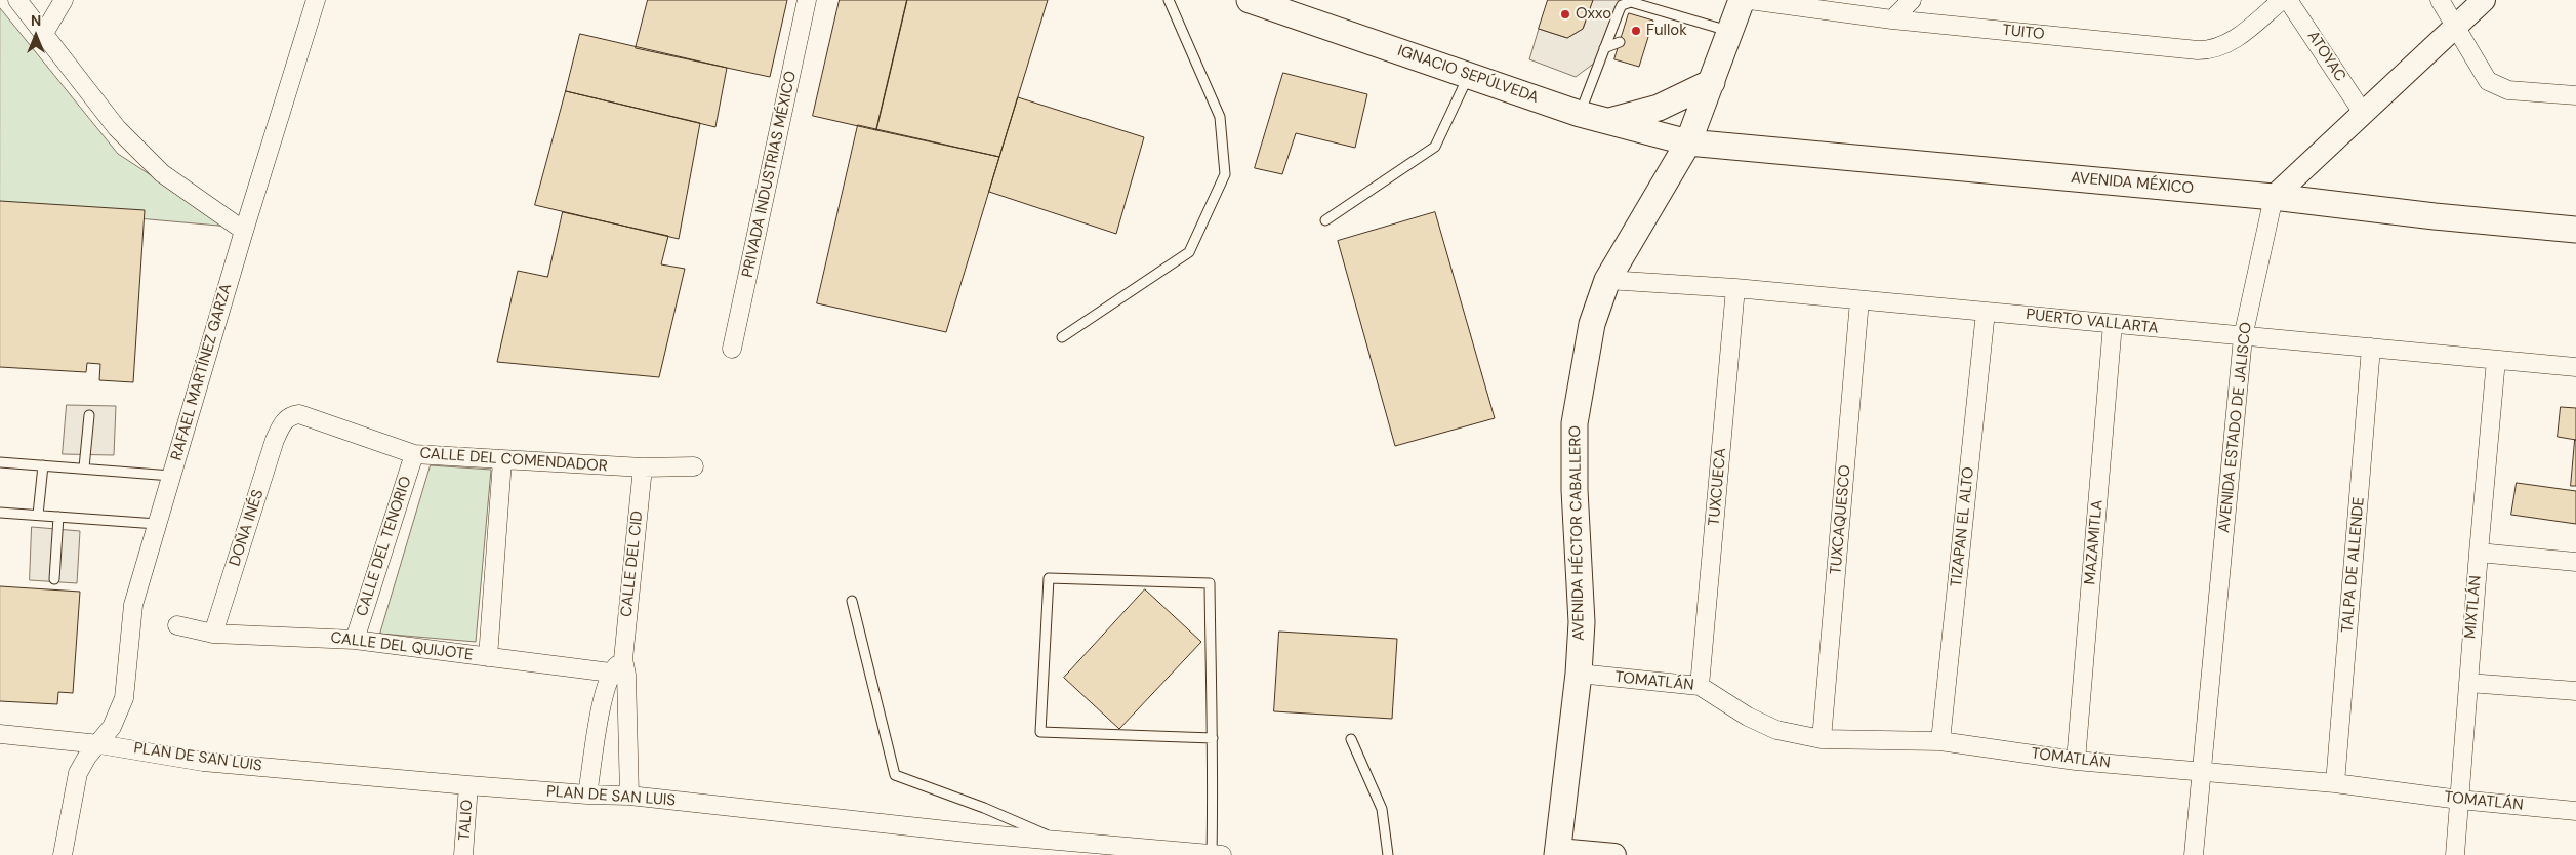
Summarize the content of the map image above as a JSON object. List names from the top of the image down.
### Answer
{
  "streets": {
    "main road": ["IGNACIO SEPÚLVEDA", "AVENIDA MÉXICO", "AVENIDA HÉCTOR CABALLERO"],
    "street": [
      "TUITO",
      "ATOYAC",
      "PRIVADA INDUSTRIAS MÉXICO",
      "PUERTO VALLARTA",
      "RAFAEL MARTÍNEZ GARZA",
      "AVENIDA ESTADO DE JALISCO",
      "CALLE DEL COMENDADOR",
      "TUXCUECA",
      "TUXCAQUESCO",
      "TIZAPAN EL ALTO",
      "DOÑA INÉS",
      "MAZAMITLA",
      "CALLE DEL TENORIO",
      "CALLE DEL CID",
      "TALPA DE ALLENDE",
      "MIXTLÁN",
      "CALLE DEL QUIJOTE",
      "TOMATLÁN",
      "PLAN DE SAN LUIS",
      "TALIO"
    ]
  },
  "crossings": [
    ["IGNACIO SEPÚLVEDA", "AVENIDA MÉXICO"],
    ["IGNACIO SEPÚLVEDA", "AVENIDA HÉCTOR CABALLERO"],
    ["AVENIDA MÉXICO", "AVENIDA ESTADO DE JALISCO"],
    ["AVENIDA MÉXICO", "AVENIDA HÉCTOR CABALLERO"],
    ["PUERTO VALLARTA", "AVENIDA ESTADO DE JALISCO"],
    ["PUERTO VALLARTA", "TUXCUECA"],
    ["PUERTO VALLARTA", "TUXCAQUESCO"],
    ["PUERTO VALLARTA", "TIZAPAN EL ALTO"],
    ["PUERTO VALLARTA", "AVENIDA HÉCTOR CABALLERO"],
    ["PUERTO VALLARTA", "MAZAMITLA"],
    ["PUERTO VALLARTA", "TALPA DE ALLENDE"],
    ["PUERTO VALLARTA", "MIXTLÁN"],
    ["RAFAEL MARTÍNEZ GARZA", "PLAN DE SAN LUIS"],
    ["AVENIDA ESTADO DE JALISCO", "TOMATLÁN"],
    ["CALLE DEL COMENDADOR", "DOÑA INÉS"],
    ["CALLE DEL COMENDADOR", "CALLE DEL TENORIO"],
    ["CALLE DEL COMENDADOR", "CALLE DEL CID"],
    ["TUXCUECA", "TOMATLÁN"],
    ["TUXCAQUESCO", "TOMATLÁN"],
    ["TIZAPAN EL ALTO", "TOMATLÁN"],
    ["DOÑA INÉS", "CALLE DEL QUIJOTE"],
    ["AVENIDA HÉCTOR CABALLERO", "TOMATLÁN"],
    ["MAZAMITLA", "TOMATLÁN"],
    ["CALLE DEL TENORIO", "CALLE DEL QUIJOTE"],
    ["CALLE DEL CID", "CALLE DEL QUIJOTE"],
    ["CALLE DEL CID", "PLAN DE SAN LUIS"],
    ["TALPA DE ALLENDE", "TOMATLÁN"],
    ["MIXTLÁN", "TOMATLÁN"],
    ["PLAN DE SAN LUIS", "TALIO"]
  ],
  "places": ["Oxxo", "Fullok"],
  "north": "top"
}
